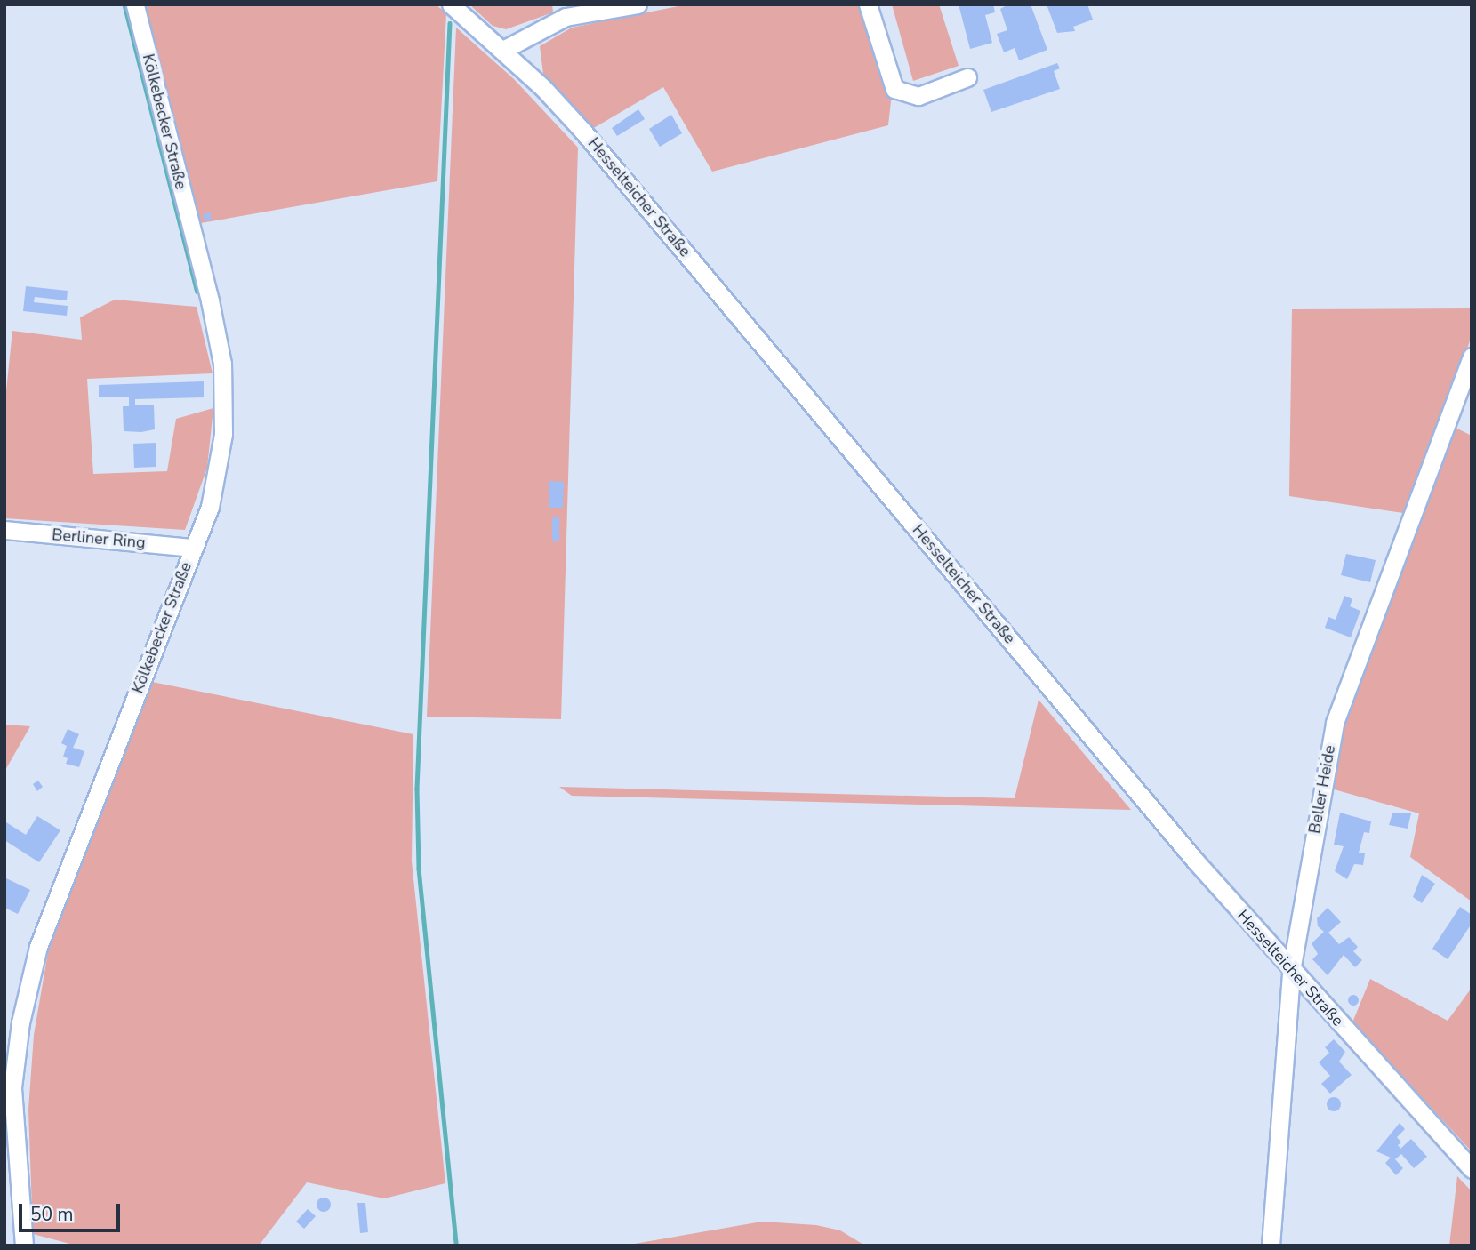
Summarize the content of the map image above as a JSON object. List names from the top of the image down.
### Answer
{
  "streets": {
    "street": [
      "Kölkebecker Straße",
      "Hesselteicher Straße",
      "Berliner Ring",
      "Beller Heide"
    ]
  },
  "crossings": [
    ["Kölkebecker Straße", "Berliner Ring"],
    ["Hesselteicher Straße", "Beller Heide"]
  ],
  "scale_bar": "50 m"
}
